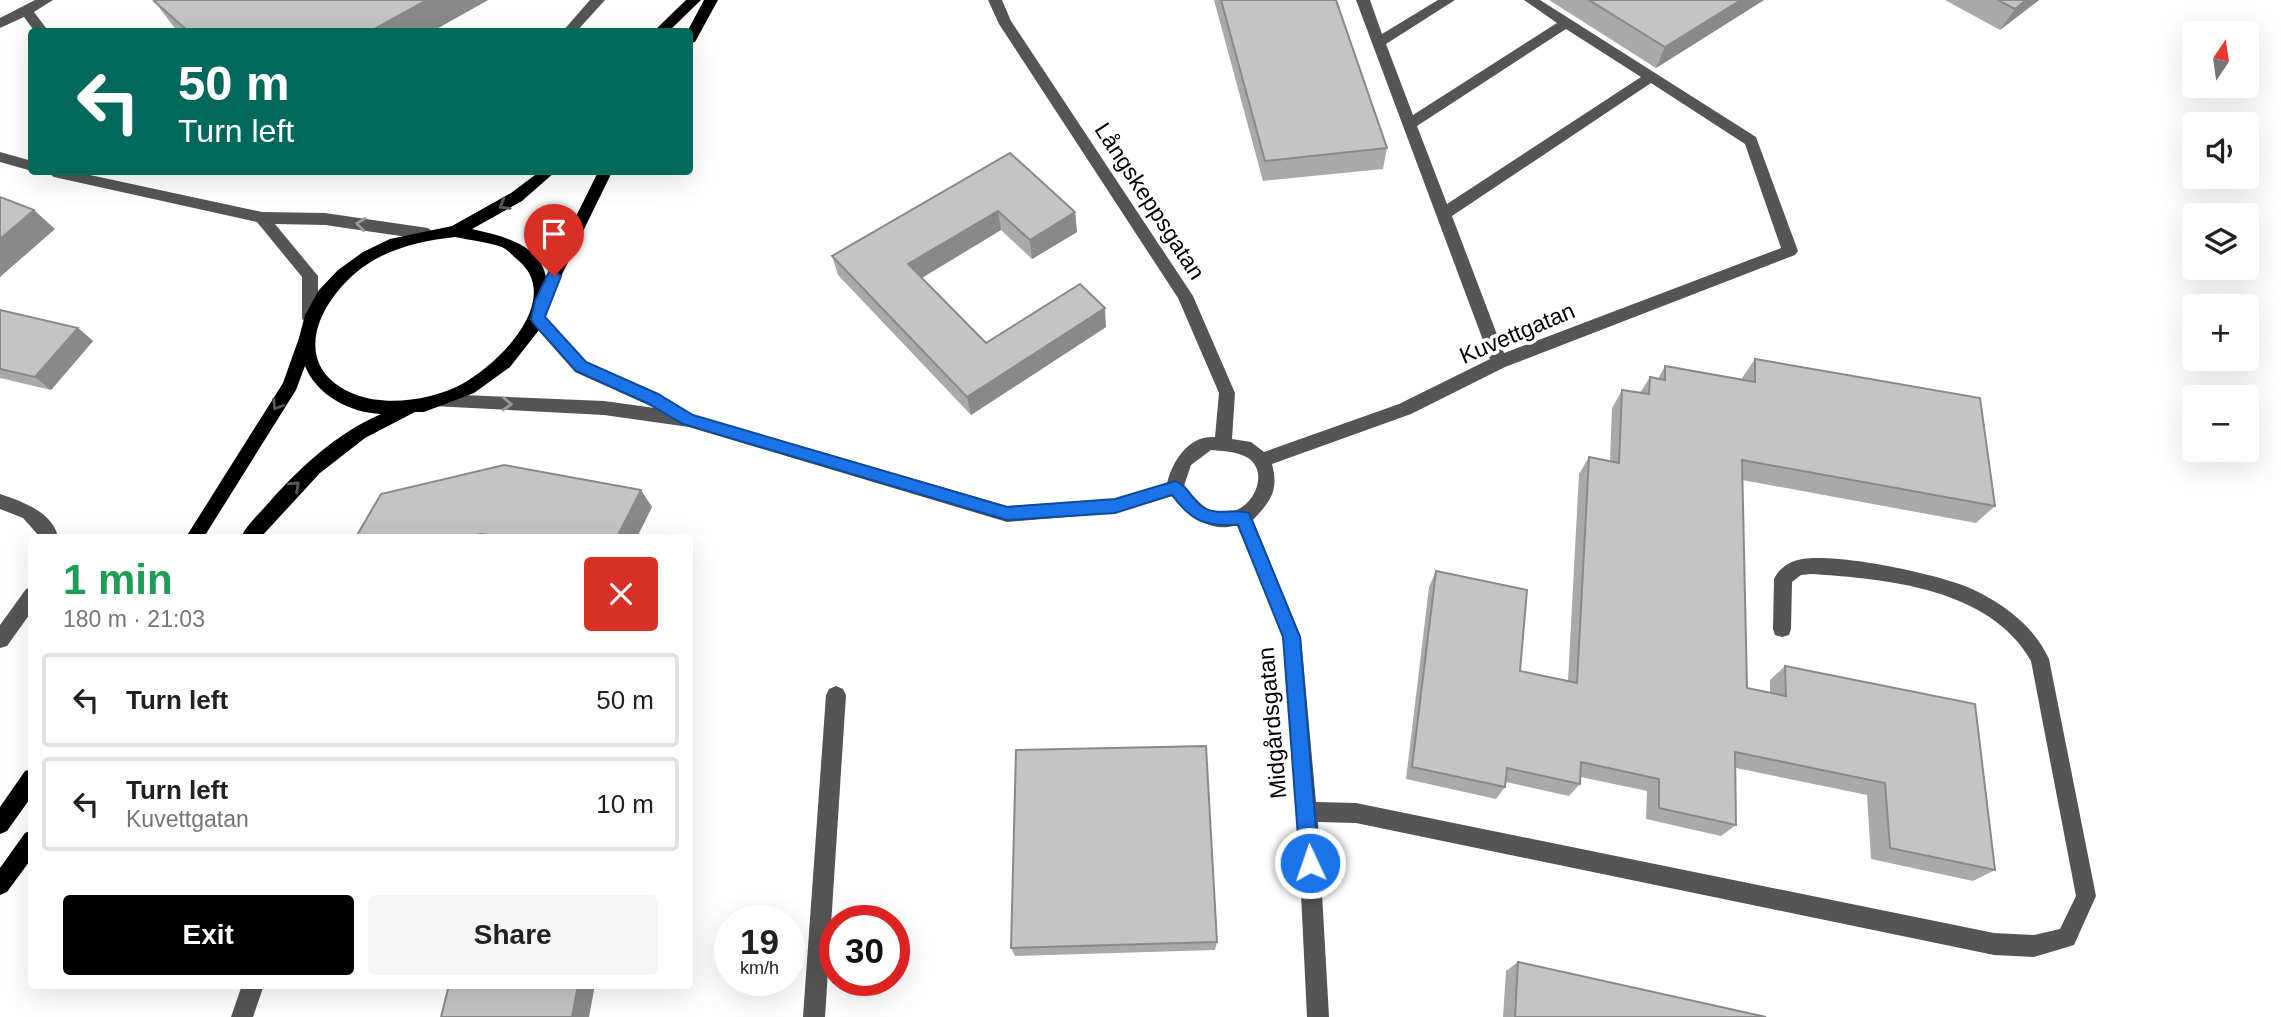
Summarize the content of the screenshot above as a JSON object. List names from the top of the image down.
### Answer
{
  "streets": {
    "street": ["Långskeppsgatan", "Kuvettgatan", "Midgårdsgatan"]
  },
  "crossings": [
    ["Långskeppsgatan", "Kuvettgatan"],
    ["Långskeppsgatan", "Midgårdsgatan"],
    ["Kuvettgatan", "Midgårdsgatan"]
  ],
  "north": "top",
  "page": {
    "map_buttons": ["+", "−"],
    "turn": ["50 m", "Turn left"],
    "heading": ["1 min", "180 m · 21:03"],
    "list": [
      {
        "name": "Turn left",
        "value": "50 m"
      },
      {
        "name": "Turn left",
        "note": "Kuvettgatan",
        "value": "10 m"
      }
    ],
    "buttons": ["Exit", "Share"],
    "speed": "19 km/h",
    "limit": "30"
  }
}
